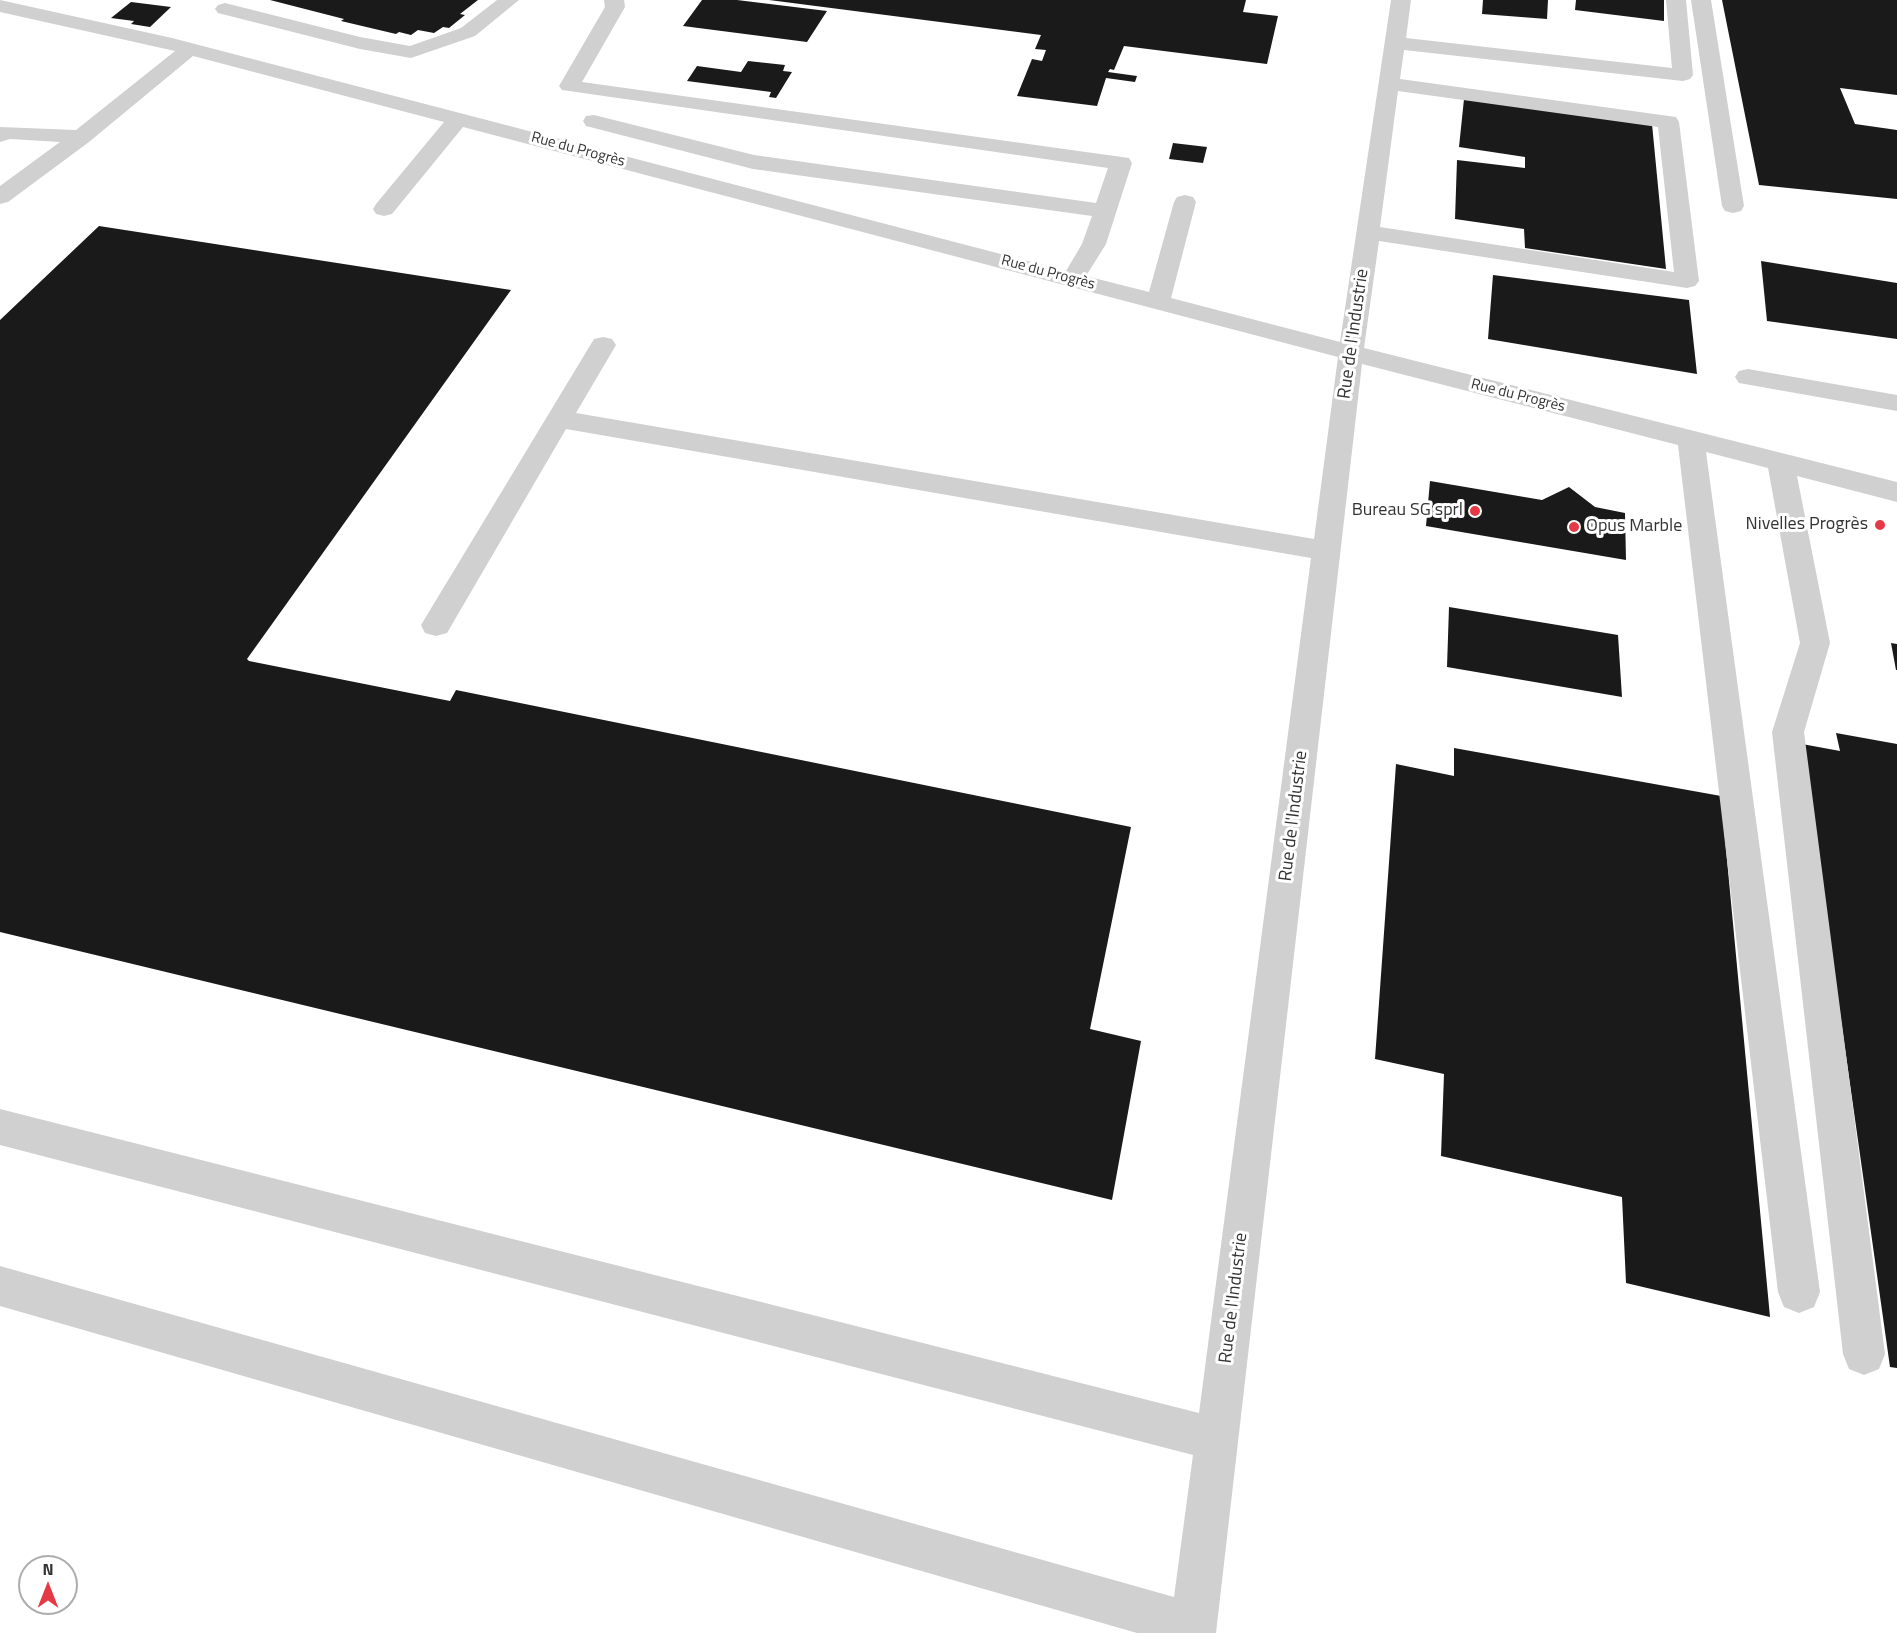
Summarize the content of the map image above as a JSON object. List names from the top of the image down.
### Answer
{
  "streets": {
    "street": ["Rue du Progrès", "Rue de l'Industrie"]
  },
  "crossings": [
    ["Rue du Progrès", "Rue de l'Industrie"]
  ],
  "places": ["Bureau SG sprl", "Nivelles Progrès", "Opus Marble"],
  "north": "top"
}
